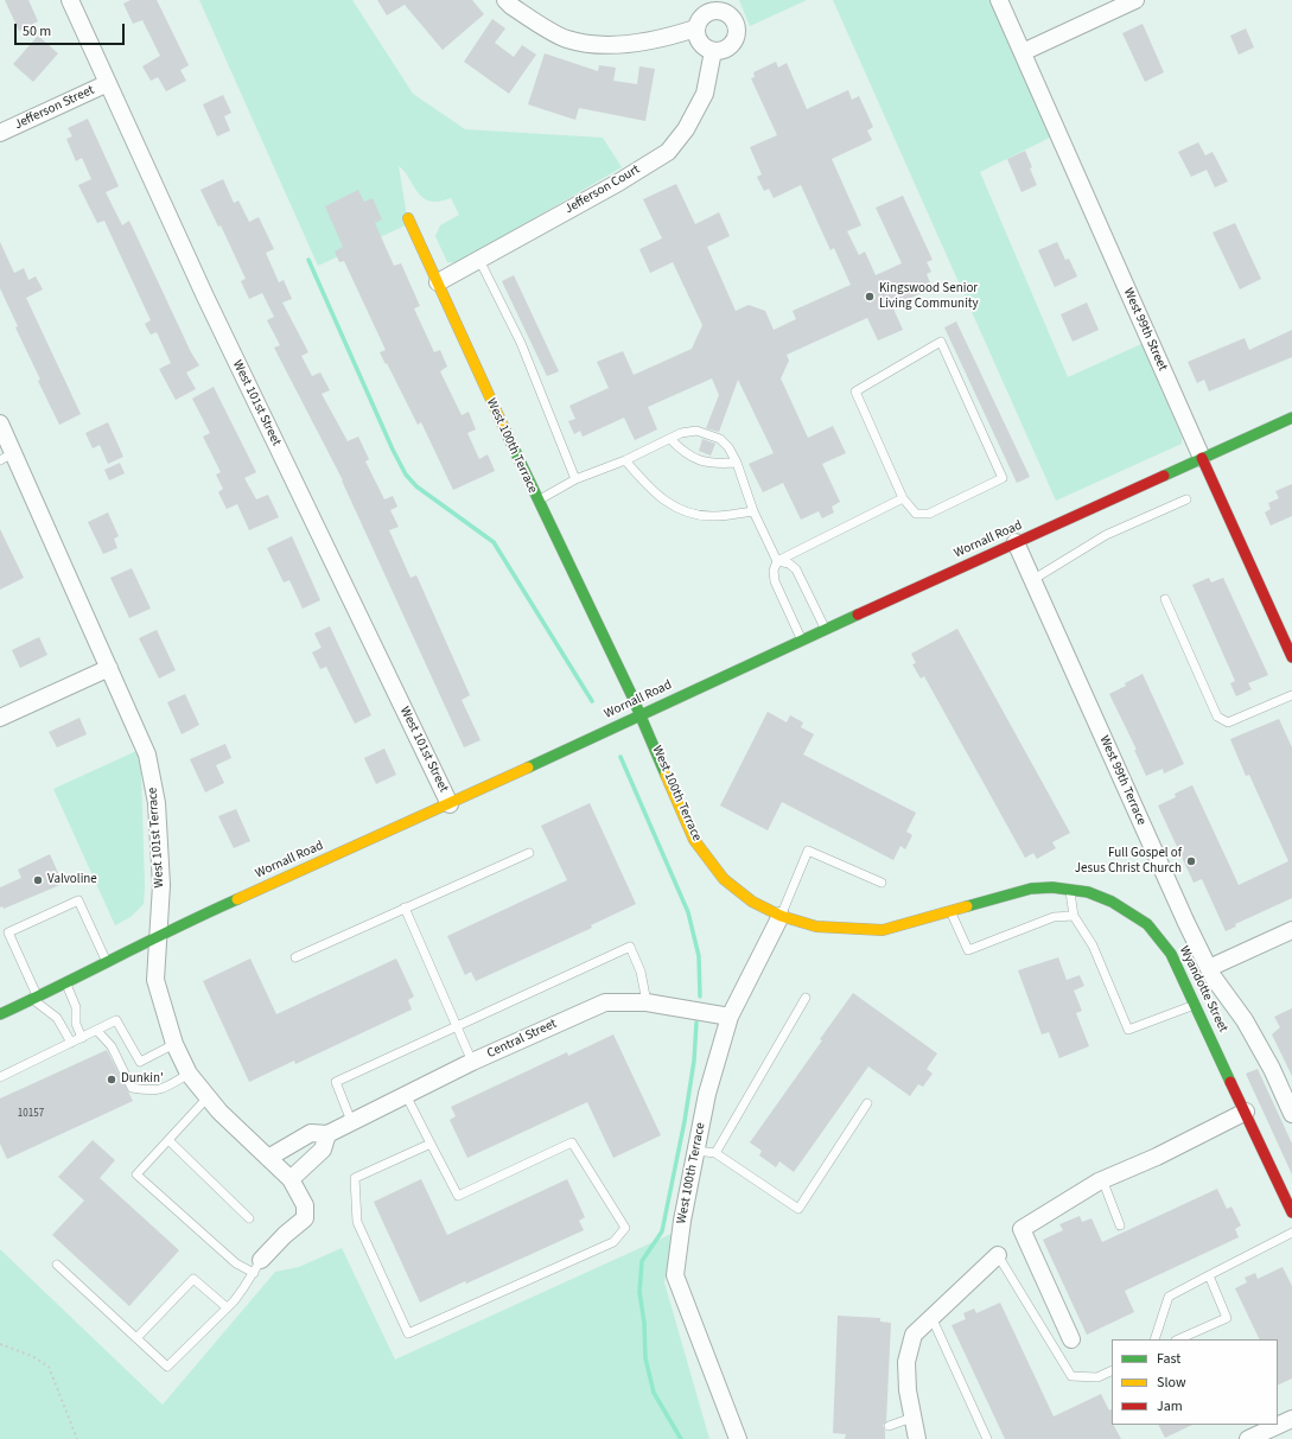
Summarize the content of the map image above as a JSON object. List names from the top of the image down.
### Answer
{
  "streets": {
    "street": [
      "Jefferson Street",
      "Jefferson Court",
      "West 99th Street",
      "West 101st Street",
      "West 100th Terrace",
      "Wornall Road",
      "West 99th Terrace",
      "West 101st Terrace",
      "Wyandotte Street",
      "Central Street"
    ]
  },
  "crossings": [
    ["Jefferson Street", "West 101st Street"],
    ["Jefferson Court", "West 100th Terrace"],
    ["West 99th Street", "Wornall Road"],
    ["West 101st Street", "Wornall Road"],
    ["West 100th Terrace", "Wornall Road"],
    ["West 100th Terrace", "Wyandotte Street"],
    ["West 100th Terrace", "Central Street"],
    ["Wornall Road", "West 99th Terrace"],
    ["Wornall Road", "West 101st Terrace"],
    ["West 101st Terrace", "Central Street"]
  ],
  "places": [
    "Kingswood Senior Living Community",
    "Full Gospel of Jesus Christ Church",
    "Valvoline",
    "Dunkin'"
  ],
  "house_numbers": ["10157"],
  "legend": ["Fast", "Slow", "Jam"],
  "scale_bar": "50 m"
}
